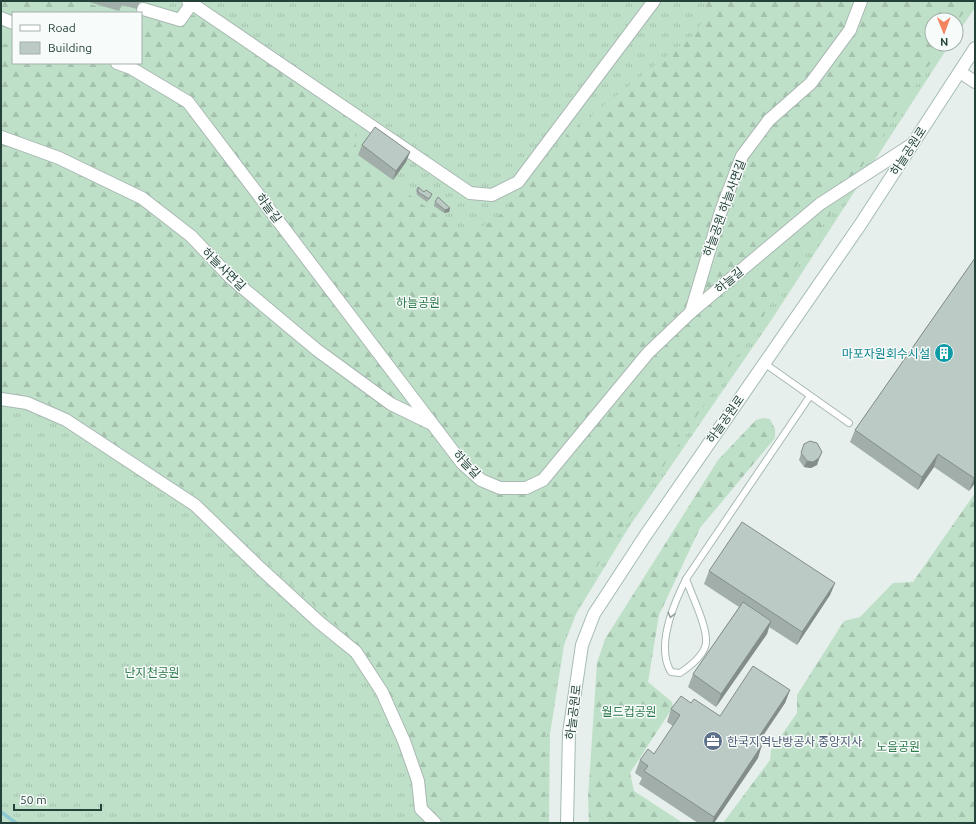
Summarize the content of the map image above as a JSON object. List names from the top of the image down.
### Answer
{
  "streets": {
    "street": [
      "하늘공원로",
      "하늘길",
      "하늘공원 하늘사면길",
      "하늘사면길"
    ]
  },
  "crossings": [
    ["하늘공원로", "하늘길"],
    ["하늘길", "하늘공원 하늘사면길"],
    ["하늘길", "하늘사면길"]
  ],
  "parks": [
    "하늘공원",
    "난지천공원",
    "월드컵공원",
    "노을공원"
  ],
  "places": {
    "building": ["마포자원회수시설"],
    "office": ["한국지역난방공사 중앙지사"]
  },
  "legend": ["Road", "Building"],
  "scale_bar": "50 m",
  "north": "bottom"
}
